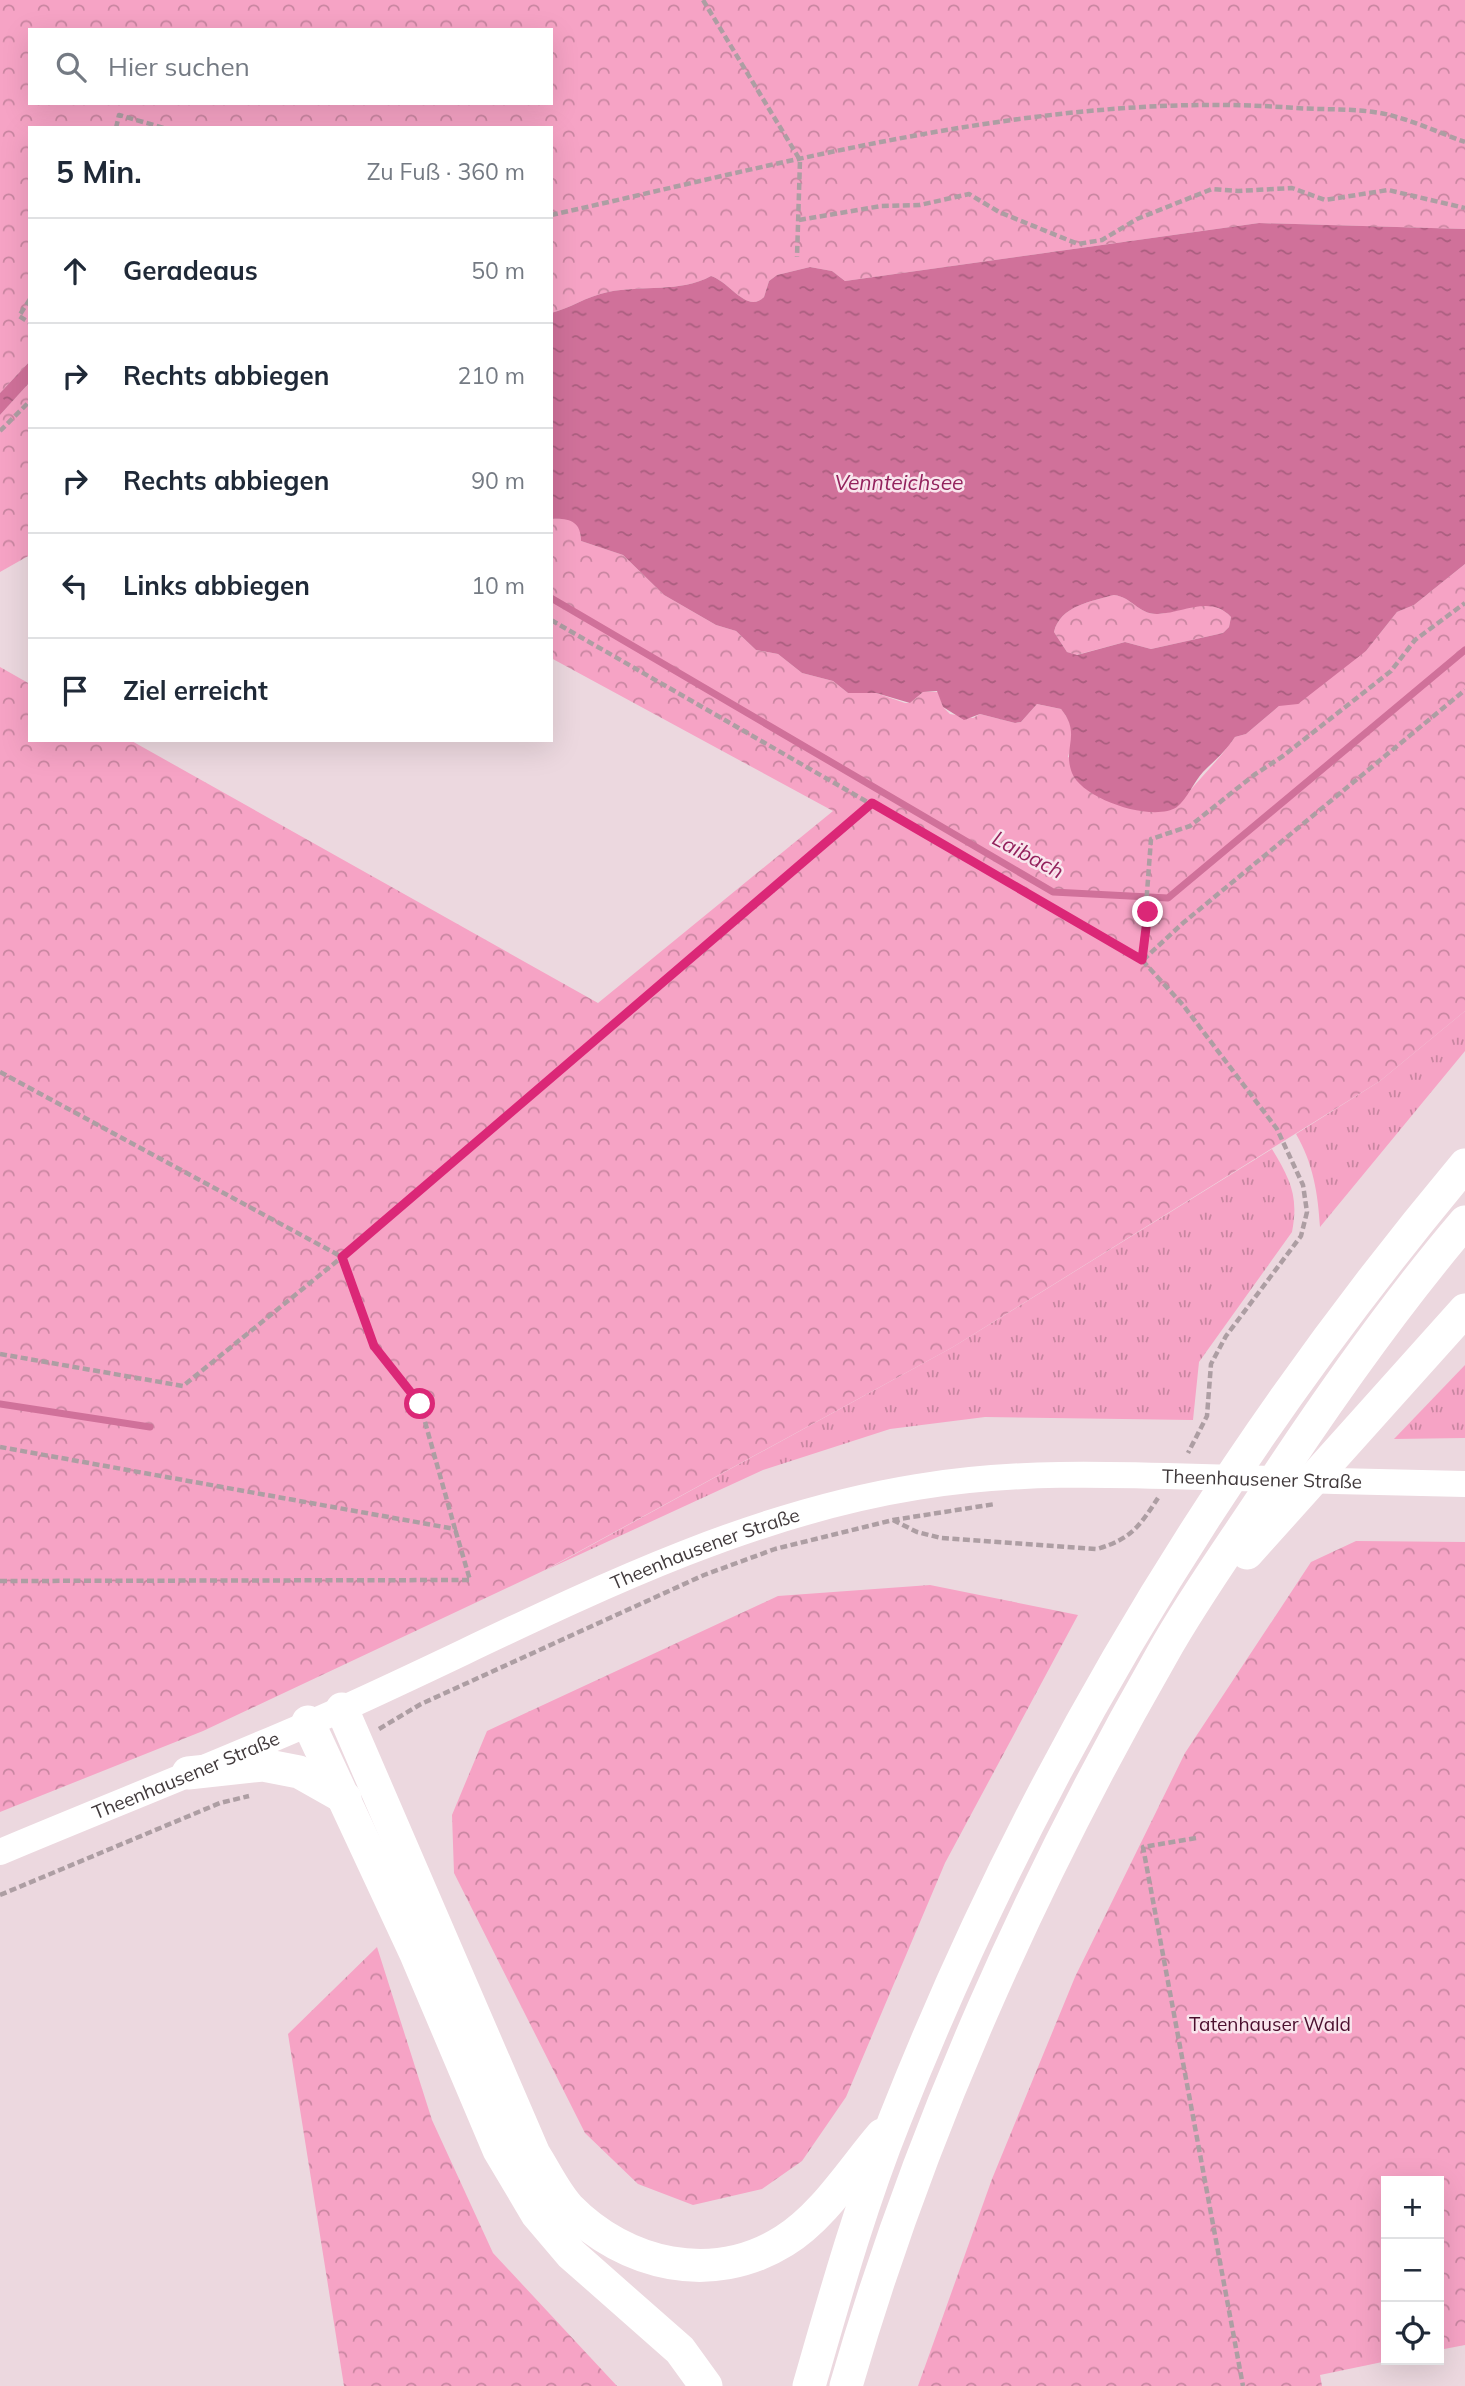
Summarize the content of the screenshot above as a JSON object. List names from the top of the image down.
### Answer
{
  "streets": {
    "main road": ["Theenhausener Straße"]
  },
  "water": ["Vennteichsee", "Laibach"],
  "parks": ["Tatenhauser Wald"],
  "page": {
    "search": "Hier suchen",
    "heading": ["5 Min.", "Zu Fuß · 360 m"],
    "list": [
      ["Geradeaus", "50 m"],
      ["Rechts abbiegen", "210 m"],
      ["Rechts abbiegen", "90 m"],
      ["Links abbiegen", "10 m"],
      "Ziel erreicht"
    ],
    "map_buttons": ["+", "−"]
  }
}
